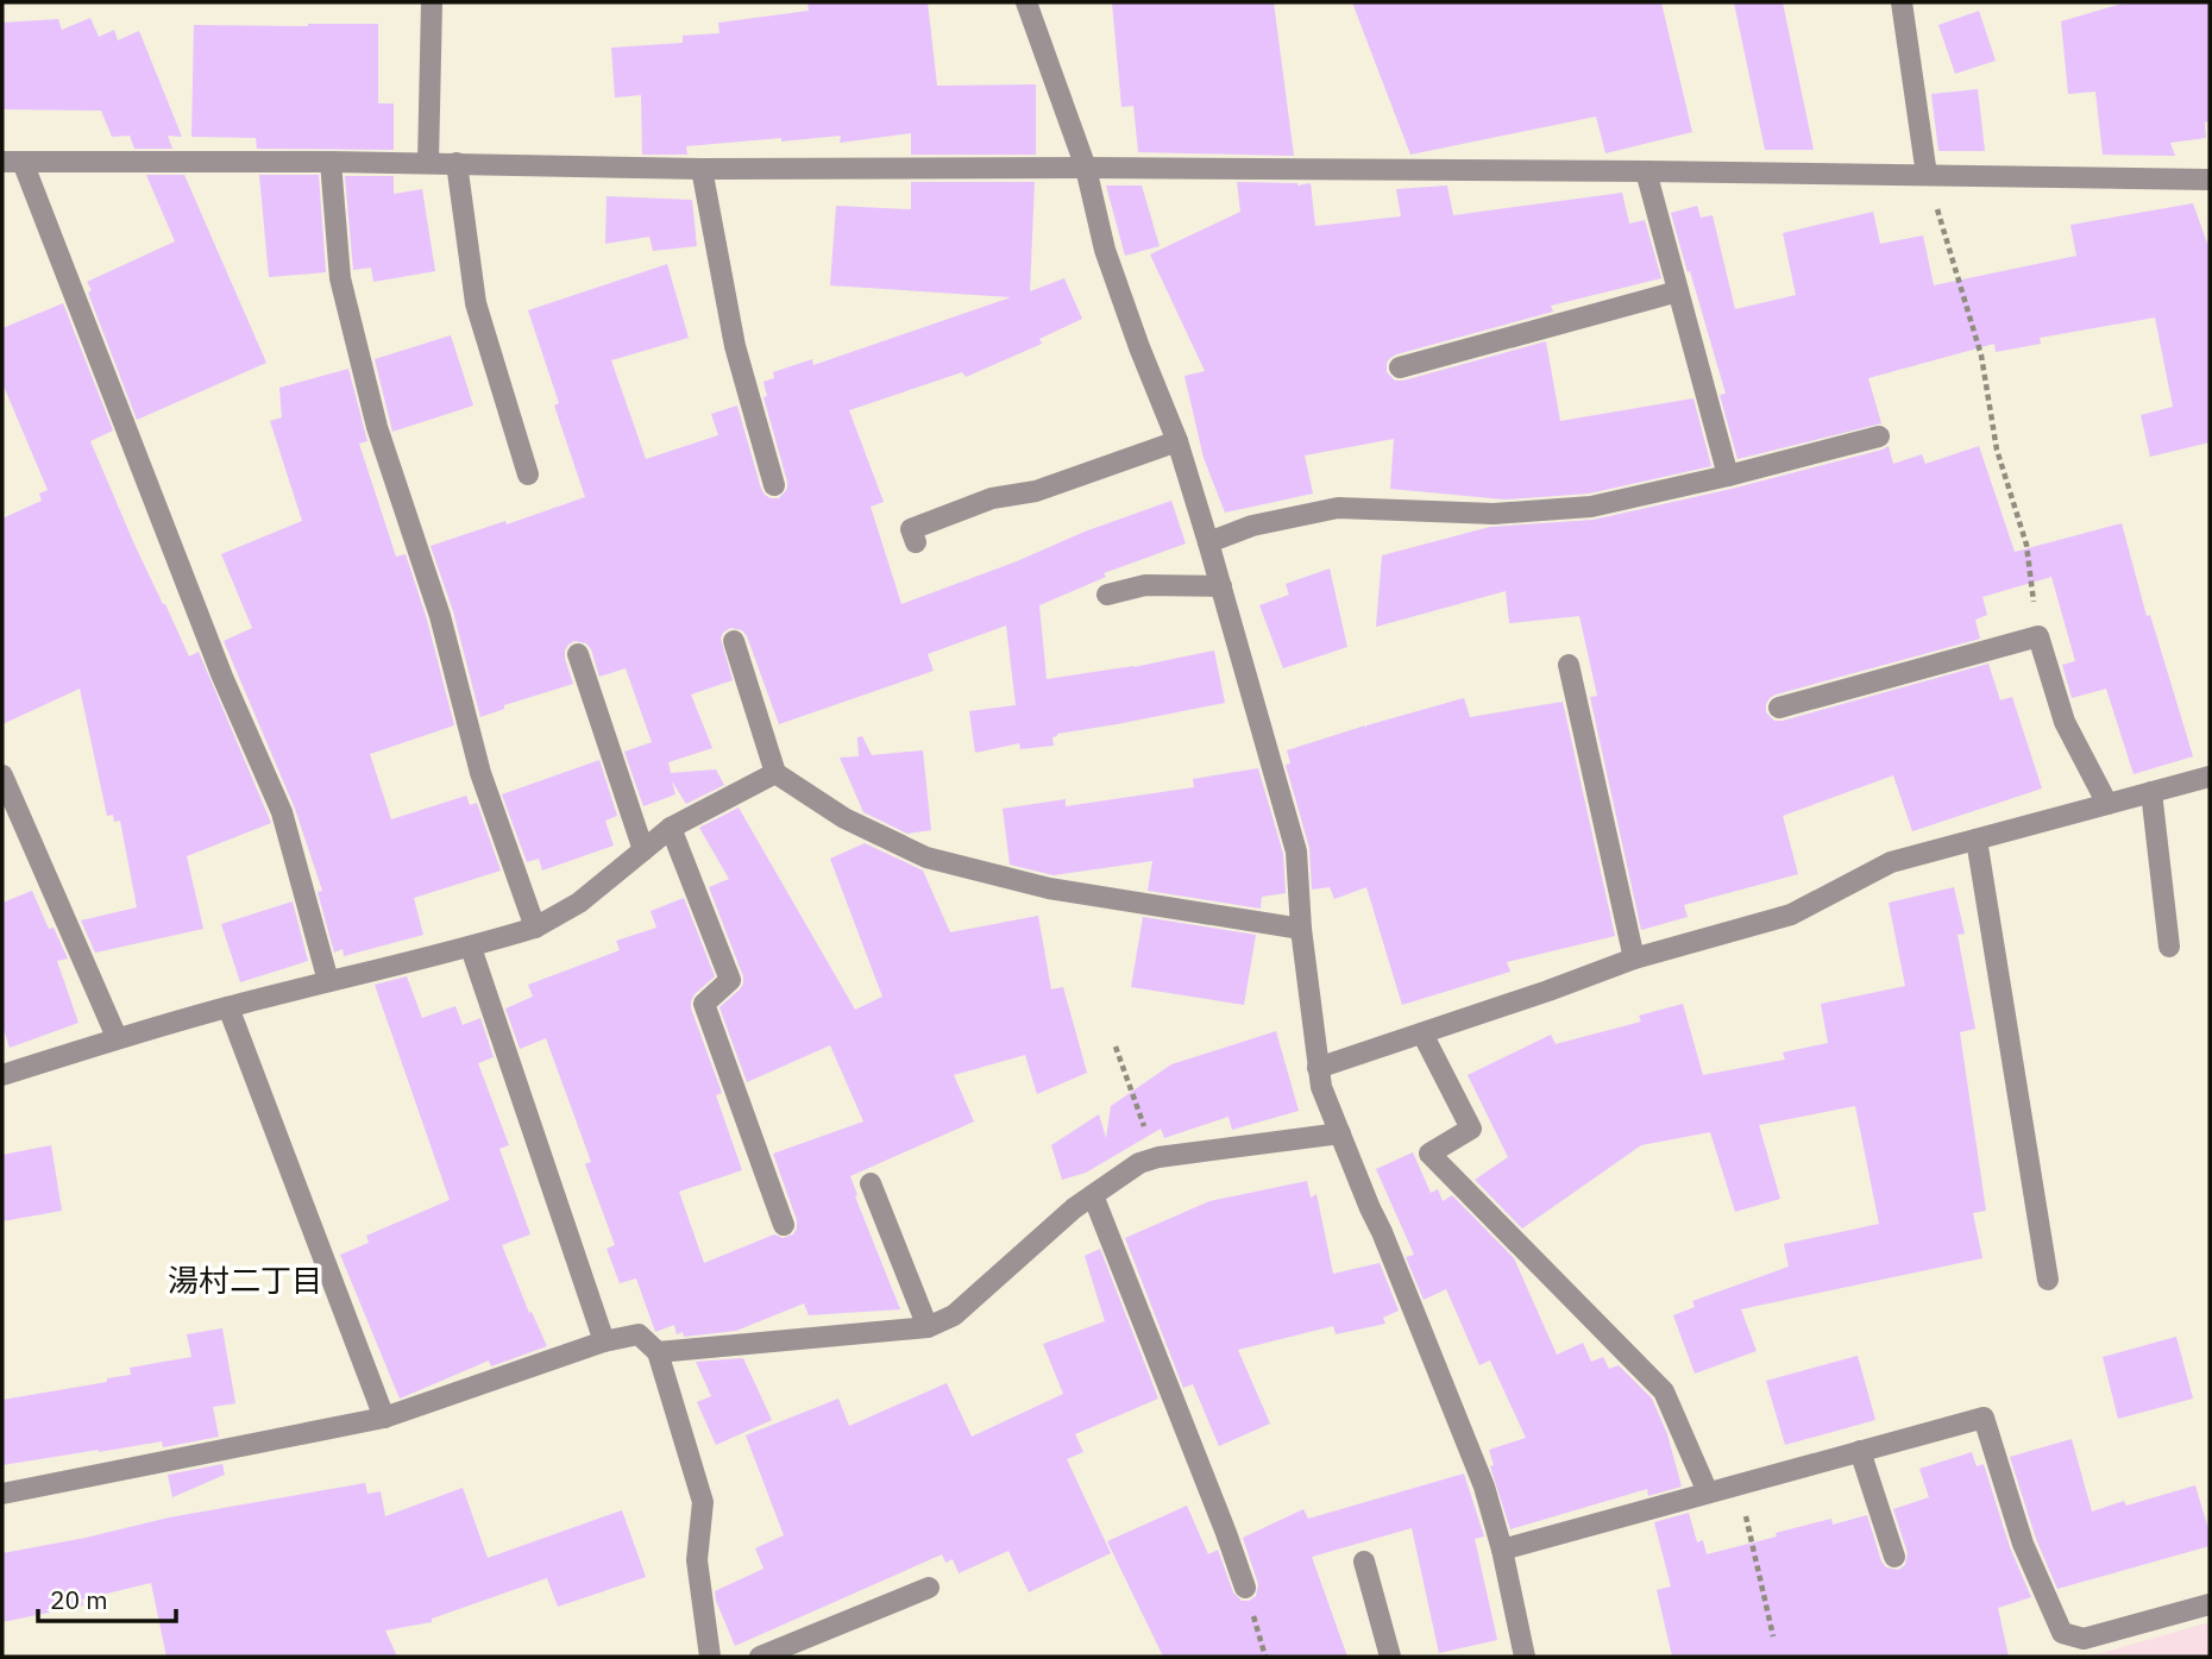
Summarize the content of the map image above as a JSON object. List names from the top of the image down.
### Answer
{
  "districts": ["湯村二丁目"],
  "scale_bar": "20 m"
}
